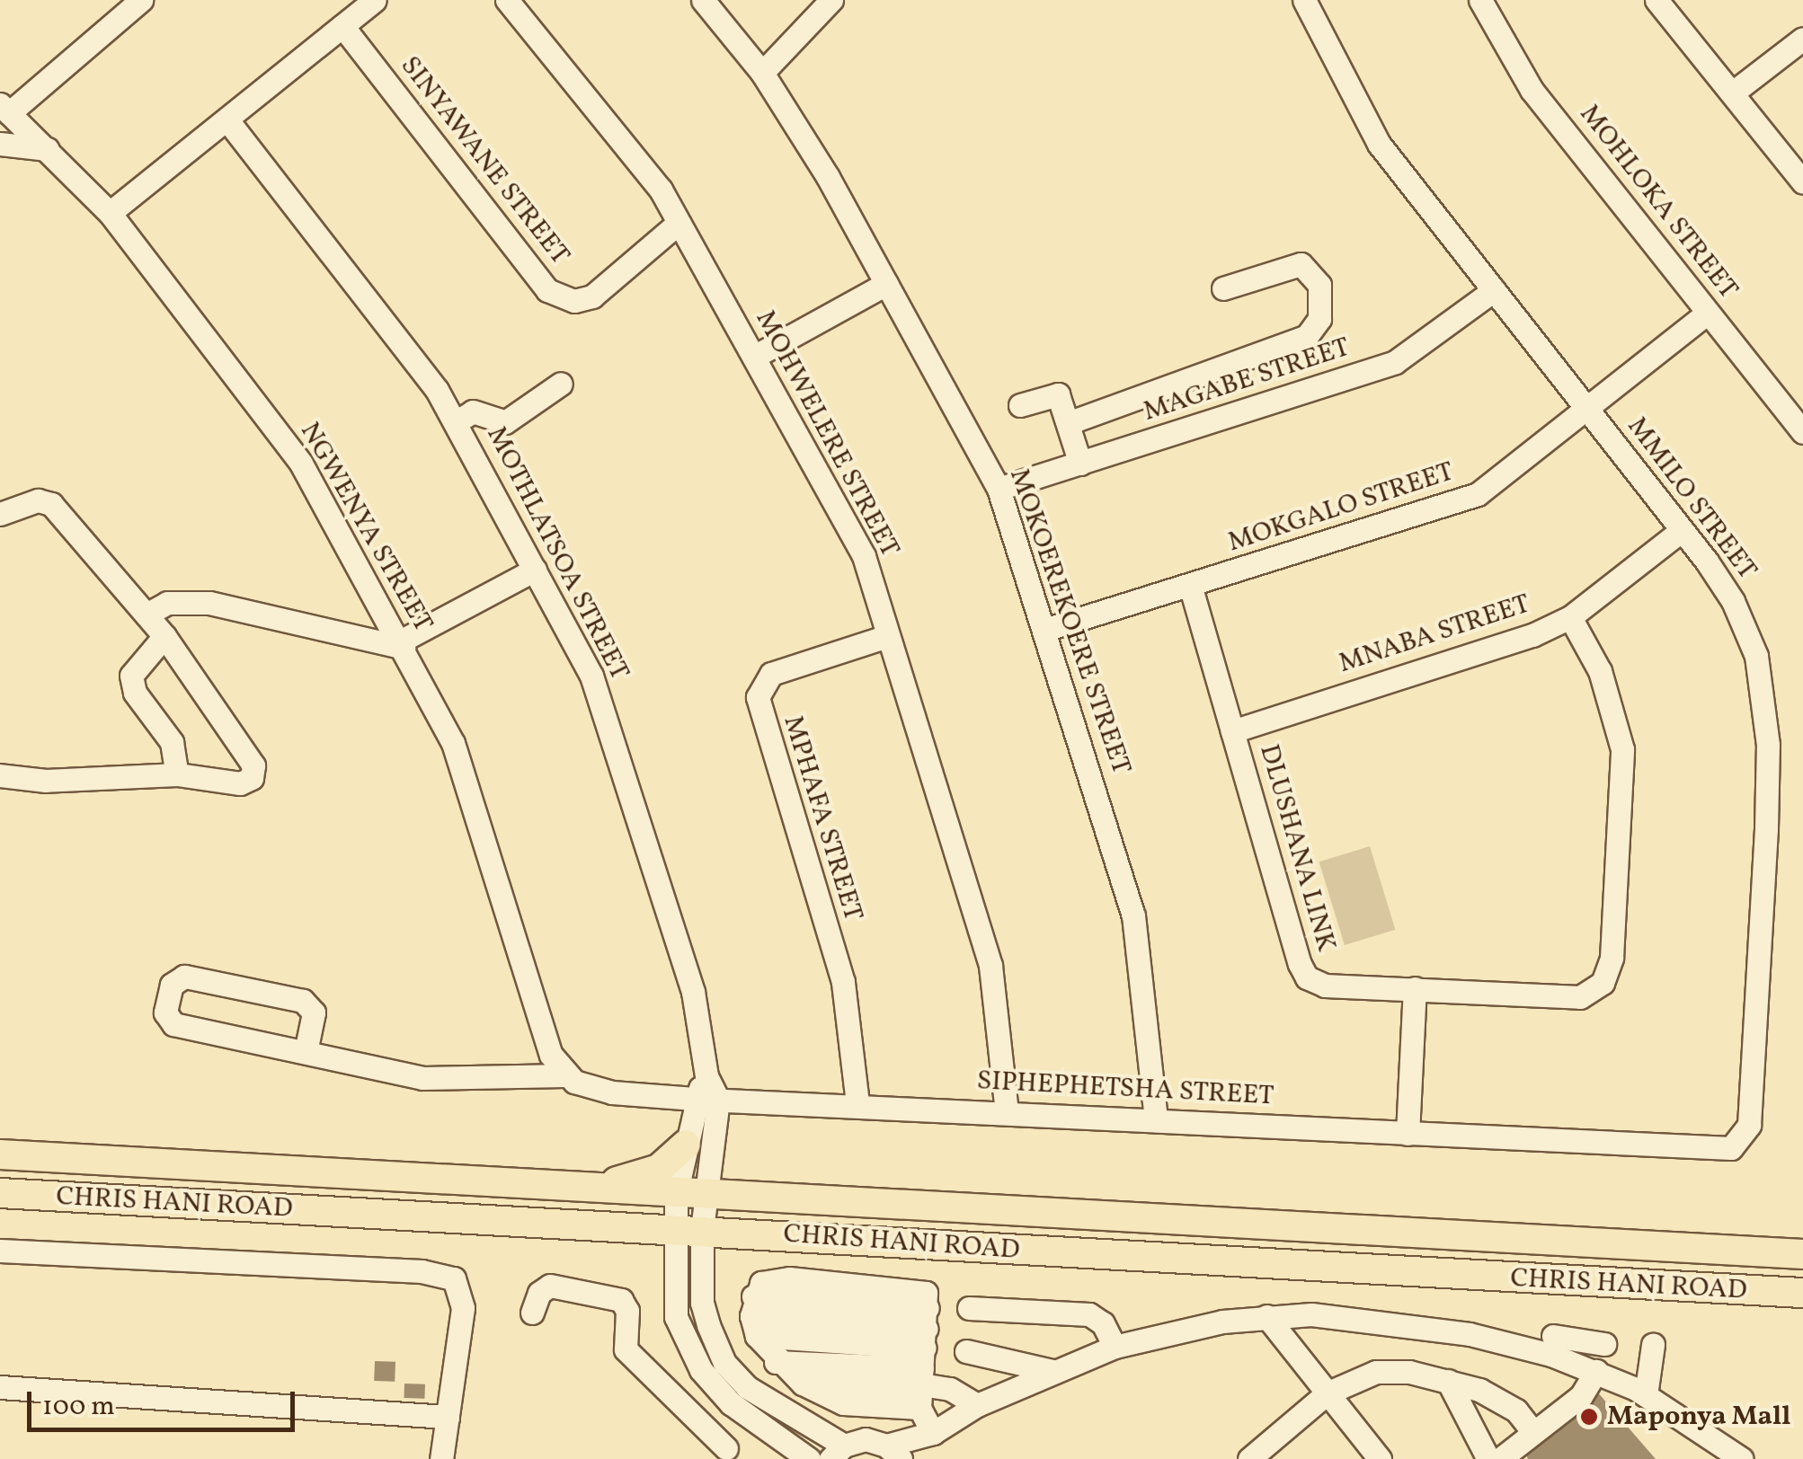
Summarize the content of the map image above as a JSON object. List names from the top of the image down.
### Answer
{
  "streets": {
    "main road": ["CHRIS HANI ROAD"],
    "street": [
      "SINYAWANE STREET",
      "MOHLOKA STREET",
      "MAGABE STREET",
      "MOHWELERE STREET",
      "MMILO STREET",
      "MOKGALO STREET",
      "NGWENYA STREET",
      "MOTHLATSOA STREET",
      "MOKOEREKOERE STREET",
      "MNABA STREET",
      "MPHAFA STREET",
      "DLUSHANA LINK",
      "SIPHEPHETSHA STREET"
    ]
  },
  "crossings": [
    ["SINYAWANE STREET", "MOHWELERE STREET"],
    ["MOHLOKA STREET", "MOKGALO STREET"],
    ["MAGABE STREET", "MMILO STREET"],
    ["MAGABE STREET", "MOKOEREKOERE STREET"],
    ["MOHWELERE STREET", "MPHAFA STREET"],
    ["MOHWELERE STREET", "SIPHEPHETSHA STREET"],
    ["MMILO STREET", "MOKGALO STREET"],
    ["MMILO STREET", "MNABA STREET"],
    ["MMILO STREET", "SIPHEPHETSHA STREET"],
    ["MOKGALO STREET", "MOKOEREKOERE STREET"],
    ["MOKGALO STREET", "DLUSHANA LINK"],
    ["NGWENYA STREET", "SIPHEPHETSHA STREET"],
    ["MOTHLATSOA STREET", "SIPHEPHETSHA STREET"],
    ["MOKOEREKOERE STREET", "SIPHEPHETSHA STREET"],
    ["MNABA STREET", "DLUSHANA LINK"],
    ["MPHAFA STREET", "SIPHEPHETSHA STREET"]
  ],
  "places": ["Maponya Mall"],
  "scale_bar": "100 m"
}
